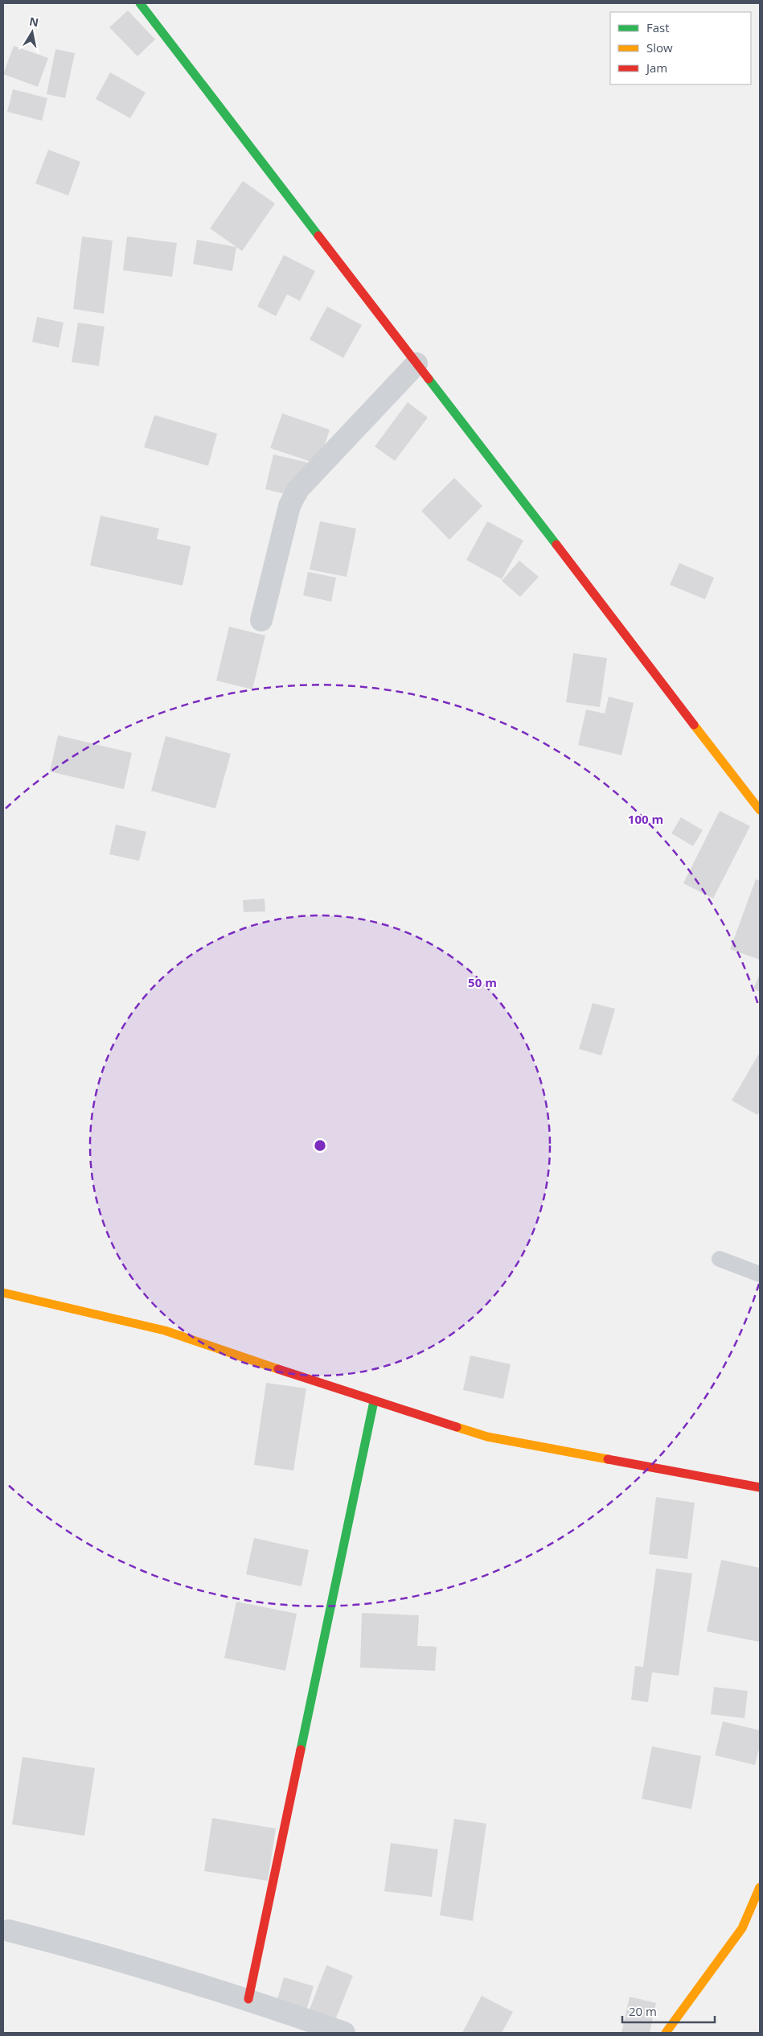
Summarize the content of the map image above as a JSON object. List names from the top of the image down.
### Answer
{
  "legend": ["Fast", "Slow", "Jam"],
  "scale_bar": "20 m",
  "north": "top",
  "rings": ["100 m", "50 m"]
}
